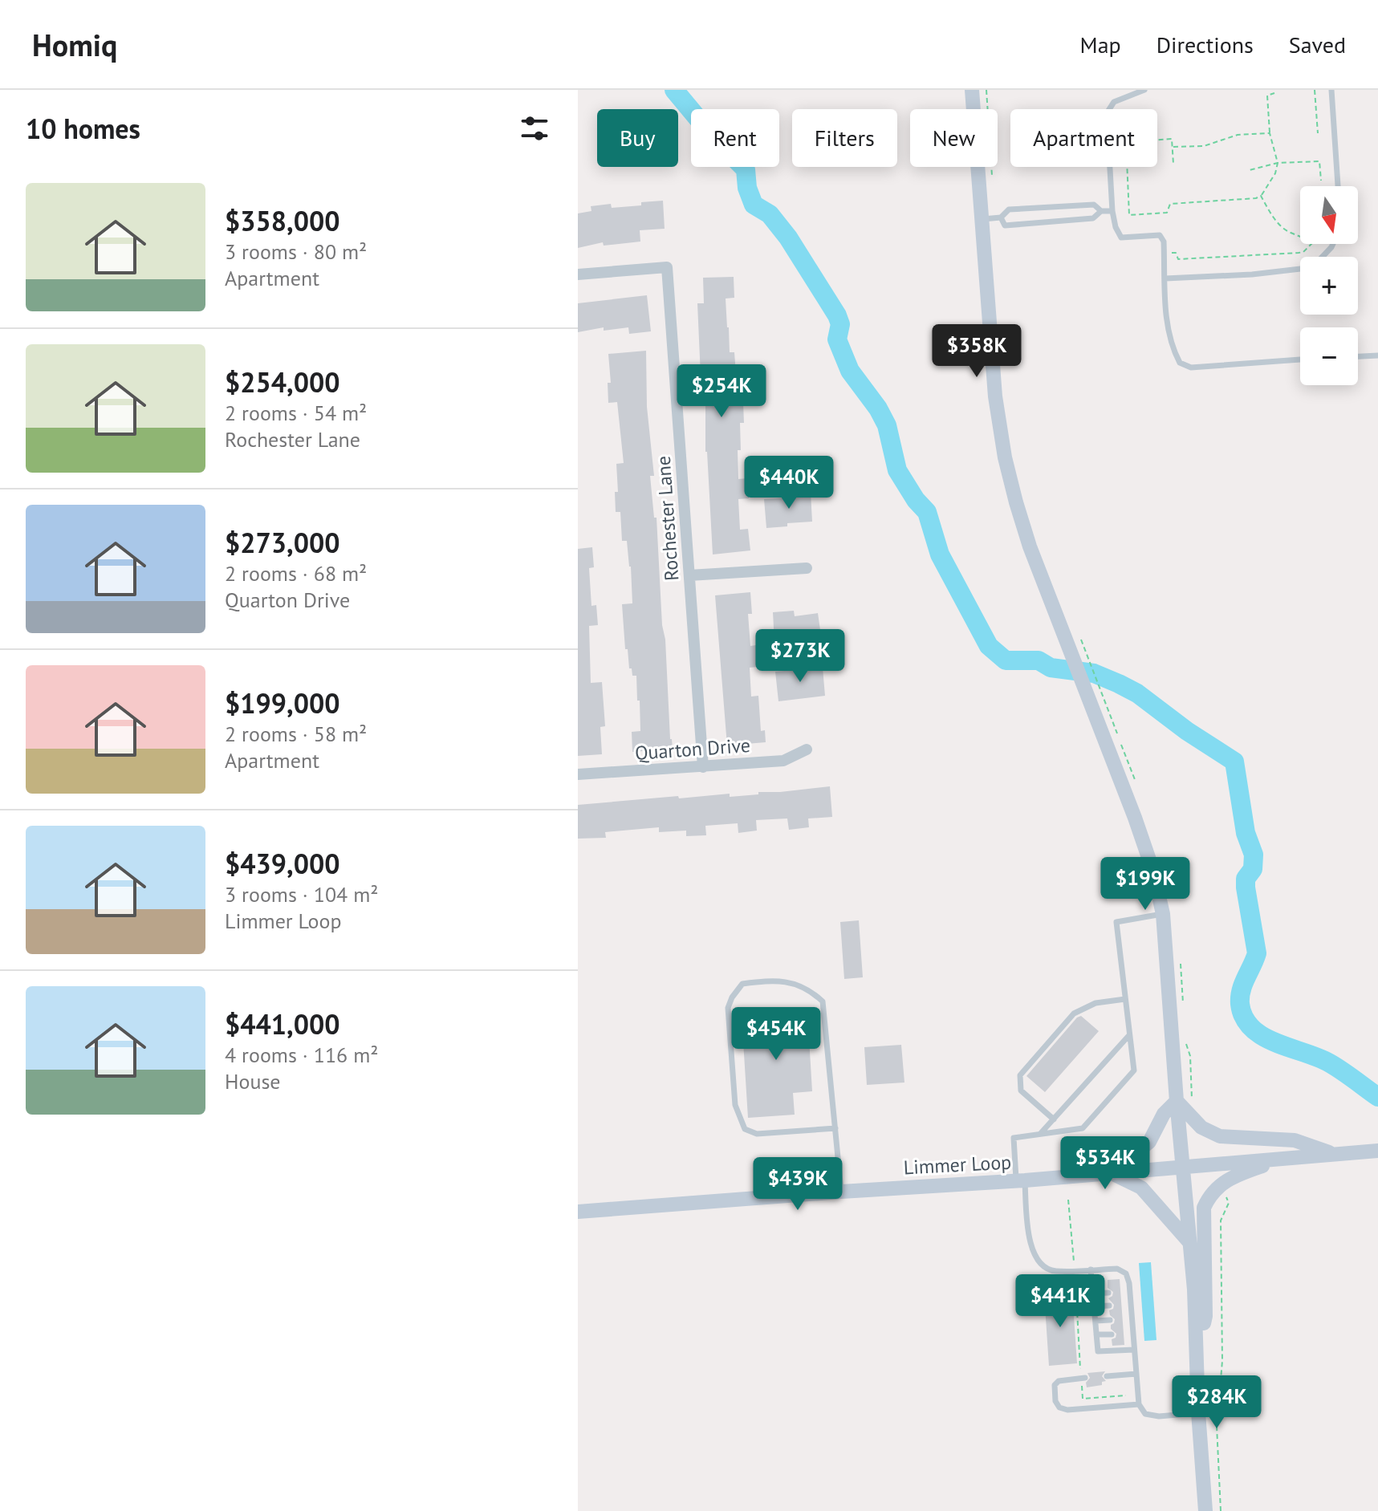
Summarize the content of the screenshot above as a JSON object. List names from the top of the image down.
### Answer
{
  "streets": {
    "main road": ["Limmer Loop"],
    "street": ["Rochester Lane", "Quarton Drive"]
  },
  "crossings": [
    ["Rochester Lane", "Quarton Drive"]
  ],
  "north": "bottom",
  "page": {
    "header": "Homiq",
    "nav": ["Map", "Directions", "Saved"],
    "heading": "10 homes",
    "chip": [
      "Buy",
      "Rent",
      "Filters",
      "New",
      "Apartment"
    ],
    "list": [
      {
        "name": "$358,000",
        "note": "3 rooms · 80 m² · Apartment"
      },
      {
        "name": "$254,000",
        "note": "2 rooms · 54 m² · Rochester Lane"
      },
      {
        "name": "$273,000",
        "note": "2 rooms · 68 m² · Quarton Drive"
      },
      {
        "name": "$199,000",
        "note": "2 rooms · 58 m² · Apartment"
      },
      {
        "name": "$439,000",
        "note": "3 rooms · 104 m² · Limmer Loop"
      },
      {
        "name": "$441,000",
        "note": "4 rooms · 116 m² · House"
      }
    ],
    "map_buttons": ["+", "−"],
    "price": [
      "$358K",
      "$254K",
      "$440K",
      "$273K",
      "$199K",
      "$454K",
      "$534K",
      "$439K",
      "$441K",
      "$284K"
    ]
  }
}
